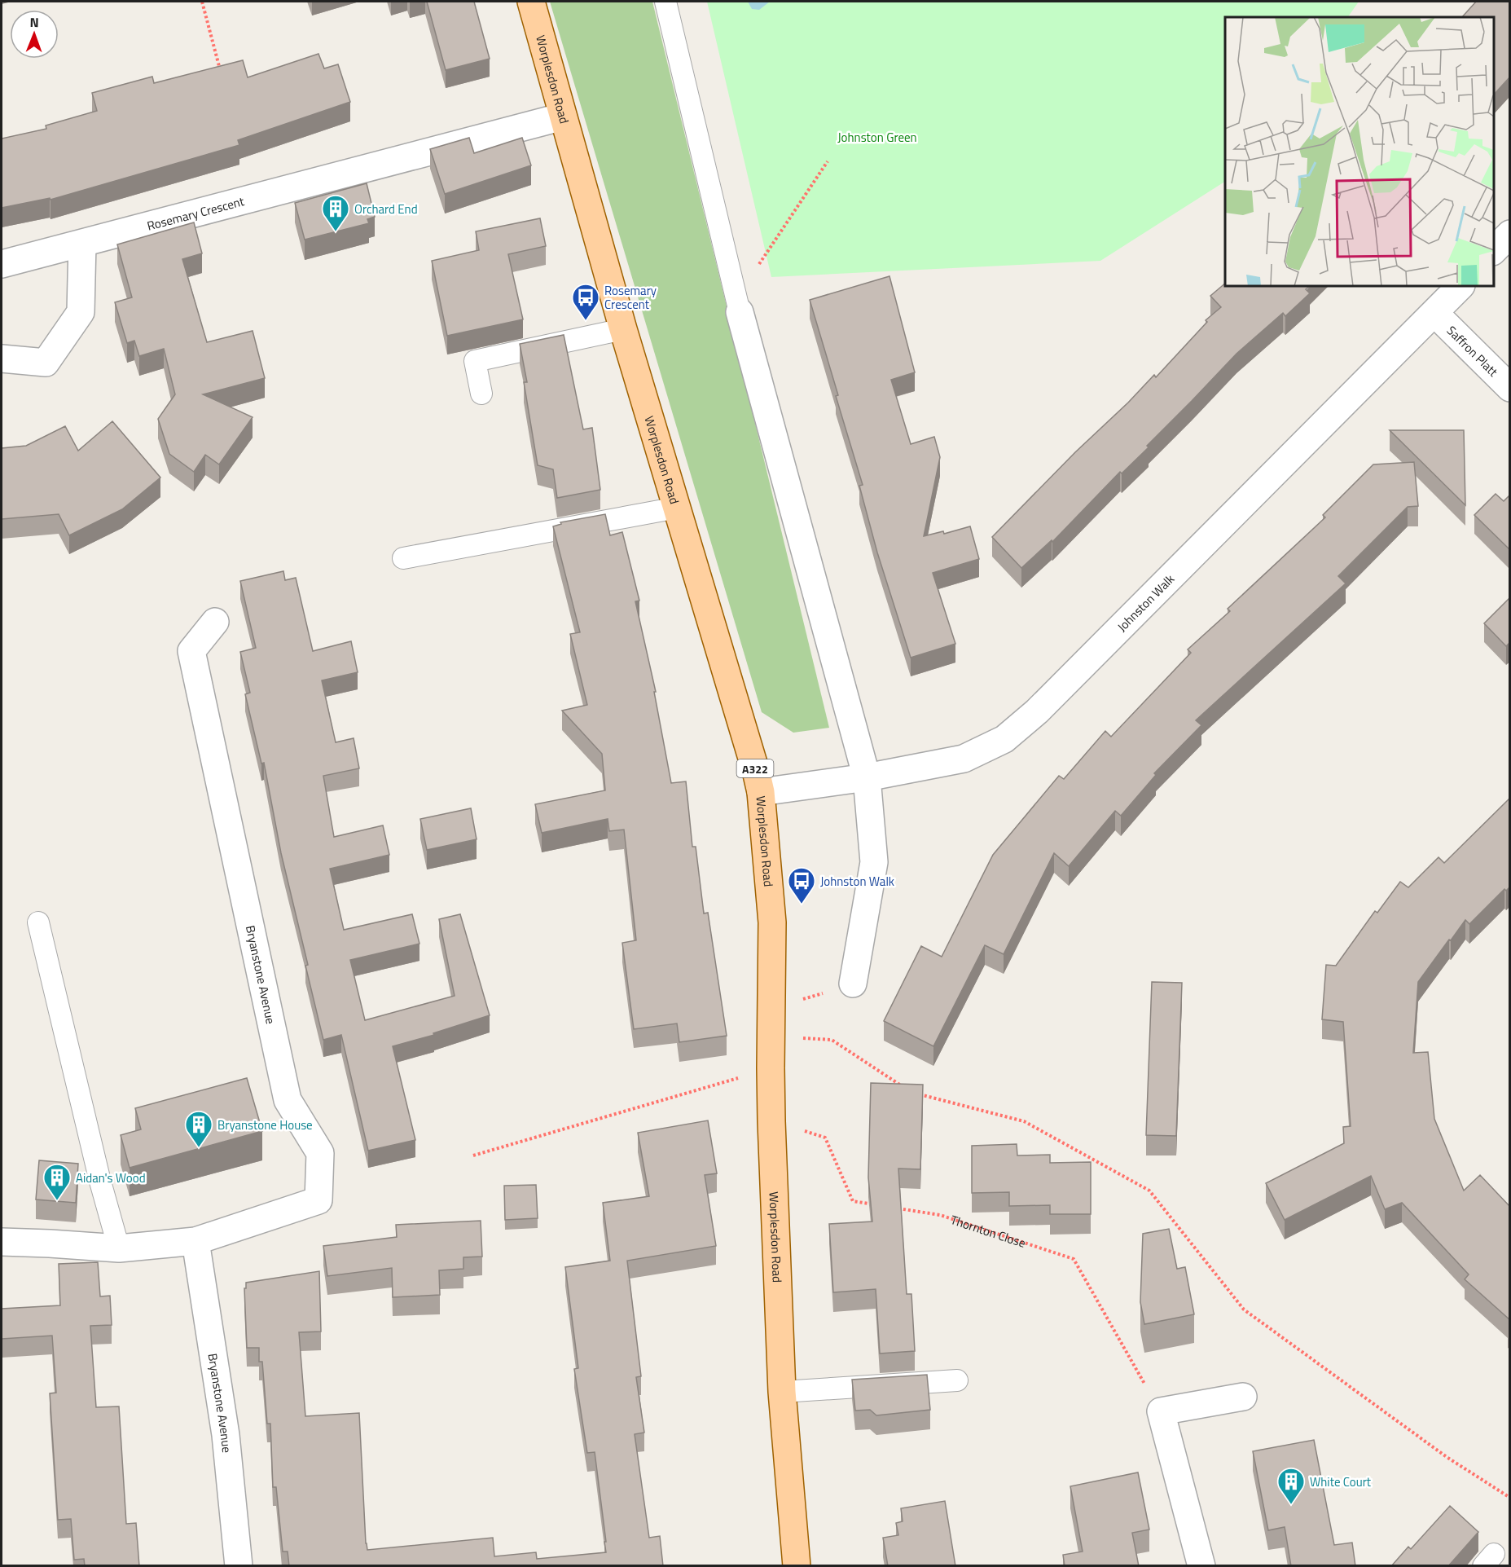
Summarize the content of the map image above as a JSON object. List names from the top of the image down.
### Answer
{
  "streets": {
    "main road": ["Worplesdon Road", "A322"],
    "street": [
      "Rosemary Crescent",
      "Saffron Platt",
      "Johnston Walk",
      "Bryanstone Avenue"
    ],
    "path": ["Thornton Close"]
  },
  "crossings": [
    ["Worplesdon Road", "Rosemary Crescent"],
    ["Worplesdon Road", "Johnston Walk"],
    ["Saffron Platt", "Johnston Walk"]
  ],
  "parks": ["Johnston Green"],
  "places": {
    "building": [
      "Orchard End",
      "Bryanstone House",
      "Aidan's Wood",
      "White Court"
    ],
    "bus stop": ["Rosemary Crescent", "Johnston Walk"]
  },
  "north": "top"
}
